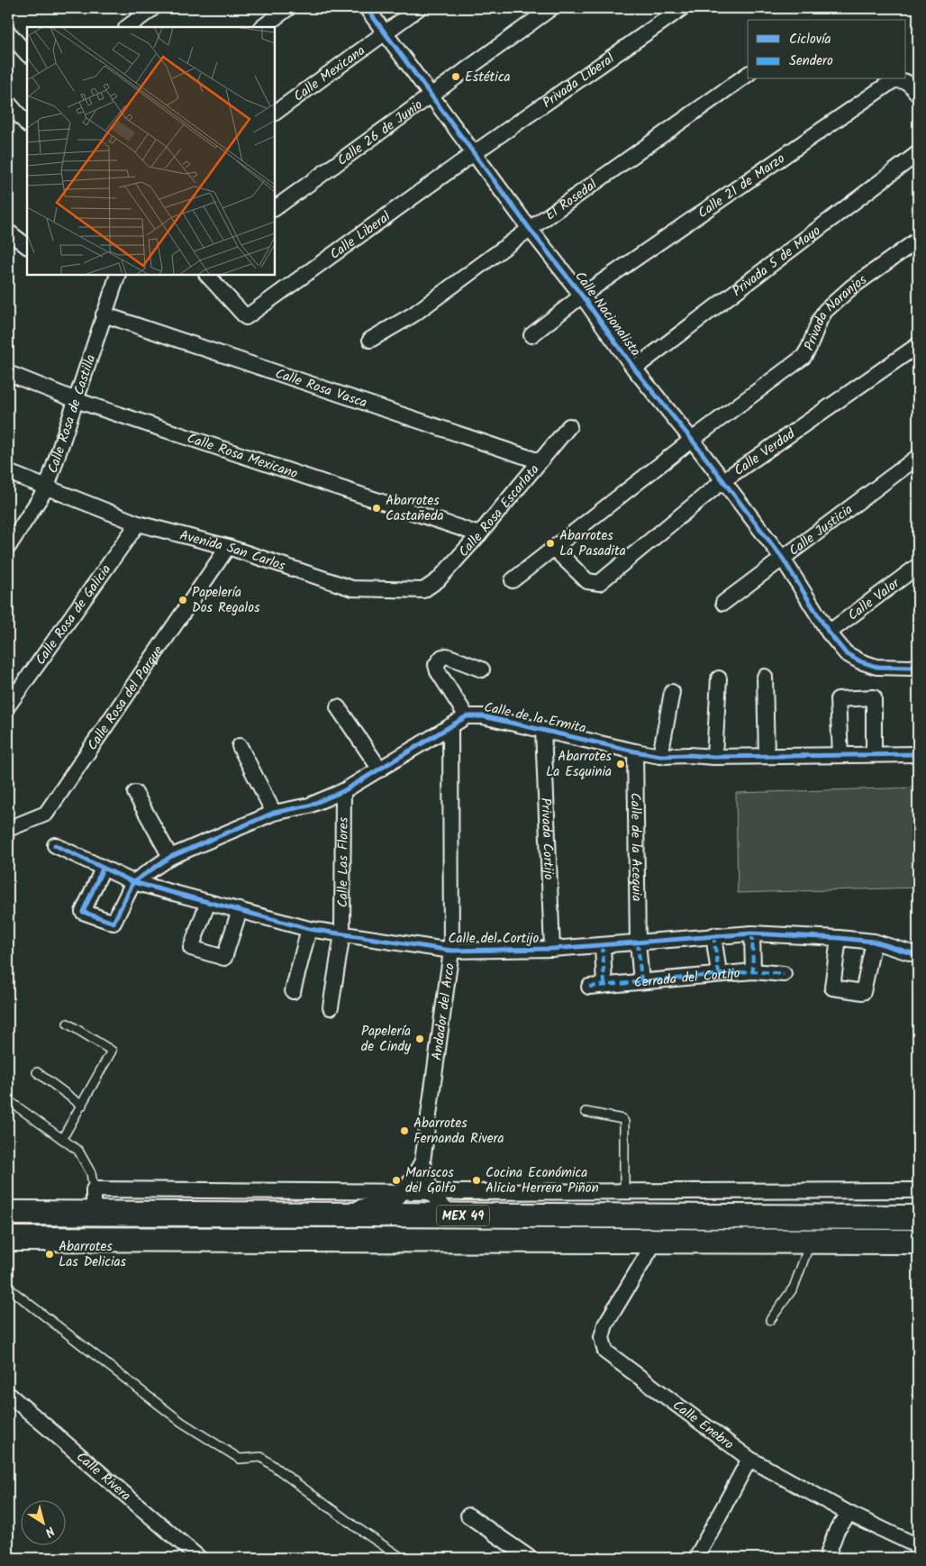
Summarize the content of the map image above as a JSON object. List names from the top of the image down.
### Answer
{
  "streets": {
    "main road": ["MEX 49"],
    "street": [
      "Calle Mexicana",
      "Privada Liberal",
      "Calle 26 de Junio",
      "Calle 21 de Marzo",
      "El Rosedal",
      "Calle Liberal",
      "Privada 5 de Mayo",
      "Calle Nacionalista",
      "Privada Naranjos",
      "Calle Rosa Vasca",
      "Calle Rosa de Castilla",
      "Calle Verdad",
      "Calle Rosa Mexicano",
      "Calle Rosa Escarlata",
      "Calle Justicia",
      "Avenida San Carlos",
      "Calle Valor",
      "Calle Rosa de Galicia",
      "Calle Rosa del Parque",
      "Calle de la Ermita",
      "Privada Cortijo",
      "Calle de la Acequia",
      "Calle Las Flores",
      "Calle del Cortijo",
      "Cerrada del Cortijo",
      "Andador del Arco",
      "Calle Enebro",
      "Calle Rivera"
    ]
  },
  "crossings": [
    ["Calle Mexicana", "Calle Nacionalista"],
    ["Privada Liberal", "Calle Liberal"],
    ["Privada Liberal", "Calle Nacionalista"],
    ["Calle 26 de Junio", "Calle Nacionalista"],
    ["Calle 21 de Marzo", "Calle Nacionalista"],
    ["El Rosedal", "Calle Nacionalista"],
    ["Calle Liberal", "Calle Nacionalista"],
    ["Privada 5 de Mayo", "Calle Nacionalista"],
    ["Calle Nacionalista", "Privada Naranjos"],
    ["Calle Nacionalista", "Calle Verdad"],
    ["Calle Nacionalista", "Calle Justicia"],
    ["Calle Nacionalista", "Calle Valor"],
    ["Privada Naranjos", "Calle Verdad"],
    ["Calle Rosa Vasca", "Calle Rosa de Castilla"],
    ["Calle Rosa Vasca", "Calle Rosa Escarlata"],
    ["Calle Rosa de Castilla", "Calle Rosa Mexicano"],
    ["Calle Rosa de Castilla", "Avenida San Carlos"],
    ["Calle Rosa Mexicano", "Calle Rosa Escarlata"],
    ["Calle Rosa Escarlata", "Avenida San Carlos"],
    ["Avenida San Carlos", "Calle Rosa de Galicia"],
    ["Avenida San Carlos", "Calle Rosa del Parque"],
    ["Calle de la Ermita", "Privada Cortijo"],
    ["Calle de la Ermita", "Calle de la Acequia"],
    ["Calle de la Ermita", "Calle Las Flores"],
    ["Calle de la Ermita", "Calle del Cortijo"],
    ["Calle de la Ermita", "Andador del Arco"],
    ["Privada Cortijo", "Calle del Cortijo"],
    ["Calle de la Acequia", "Calle del Cortijo"],
    ["Calle de la Acequia", "Cerrada del Cortijo"],
    ["Calle Las Flores", "Calle del Cortijo"],
    ["Calle del Cortijo", "Andador del Arco"],
    ["Andador del Arco", "MEX 49"],
    ["MEX 49", "Calle Enebro"]
  ],
  "places": [
    "Estética",
    "Abarrotes Castañeda",
    "Abarrotes La Pasadita",
    "Papelería Dos Regalos",
    "Abarrotes La Esquinia",
    "Papelería de Cindy",
    "Abarrotes Fernanda Rivera",
    "Mariscos del Golfo",
    "Cocina Económica Alicia Herrera Piñon",
    "Abarrotes Las Delicias"
  ],
  "legend": ["Ciclovía", "Sendero"],
  "north": "bottom right"
}
